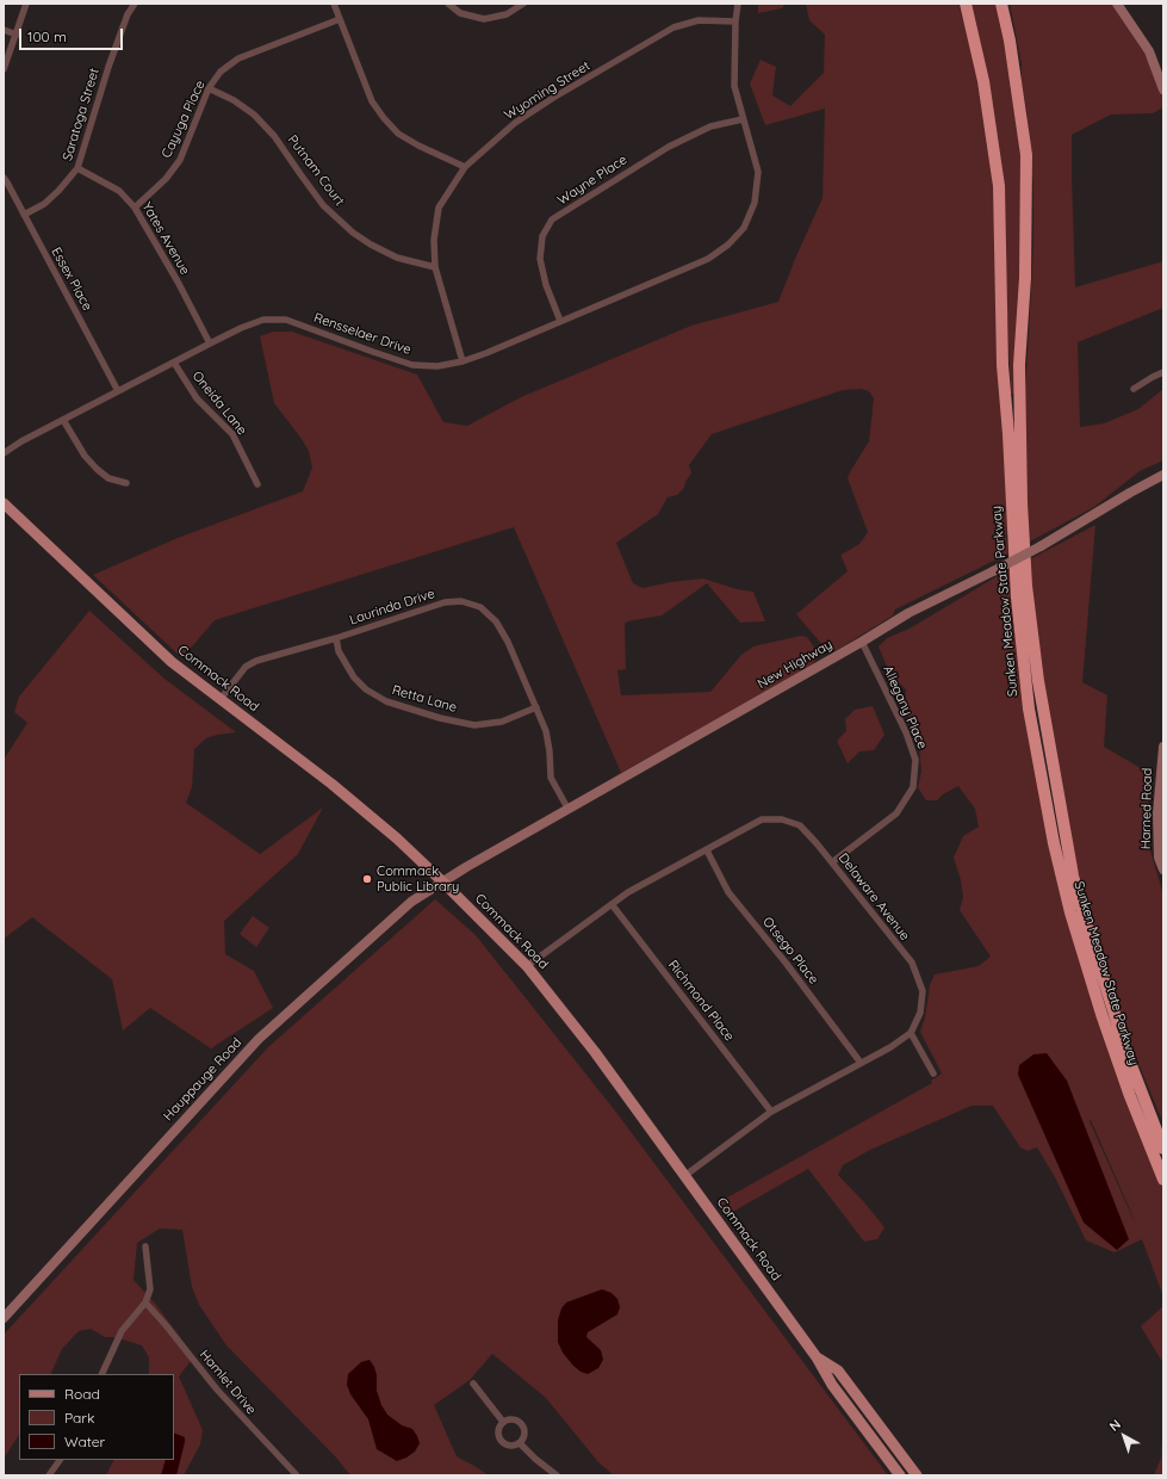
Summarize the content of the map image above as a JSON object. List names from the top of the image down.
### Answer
{
  "streets": {
    "highway": ["Sunken Meadow State Parkway"],
    "main road": ["Commack Road"],
    "street": [
      "Wyoming Street",
      "Saratoga Street",
      "Cayuga Place",
      "Putnam Court",
      "Wayne Place",
      "Yates Avenue",
      "Essex Place",
      "Rensselaer Drive",
      "Oneida Lane",
      "Laurinda Drive",
      "New Highway",
      "Retta Lane",
      "Allegany Place",
      "Harned Road",
      "Delaware Avenue",
      "Otsego Place",
      "Richmond Place",
      "Hauppauge Road",
      "Hamlet Drive"
    ]
  },
  "crossings": [
    ["Wyoming Street", "Putnam Court"],
    ["Wyoming Street", "Rensselaer Drive"],
    ["Saratoga Street", "Yates Avenue"],
    ["Saratoga Street", "Essex Place"],
    ["Cayuga Place", "Putnam Court"],
    ["Cayuga Place", "Yates Avenue"],
    ["Wayne Place", "Rensselaer Drive"],
    ["Yates Avenue", "Rensselaer Drive"],
    ["Essex Place", "Rensselaer Drive"],
    ["Rensselaer Drive", "Oneida Lane"],
    ["Laurinda Drive", "New Highway"],
    ["Laurinda Drive", "Commack Road"],
    ["Laurinda Drive", "Retta Lane"],
    ["New Highway", "Commack Road"],
    ["New Highway", "Allegany Place"],
    ["New Highway", "Hauppauge Road"],
    ["Commack Road", "Delaware Avenue"],
    ["Commack Road", "Hauppauge Road"],
    ["Allegany Place", "Delaware Avenue"],
    ["Delaware Avenue", "Otsego Place"],
    ["Delaware Avenue", "Richmond Place"]
  ],
  "places": ["Commack Public Library"],
  "legend": ["Road", "Park", "Water"],
  "scale_bar": "100 m",
  "north": "top left"
}
